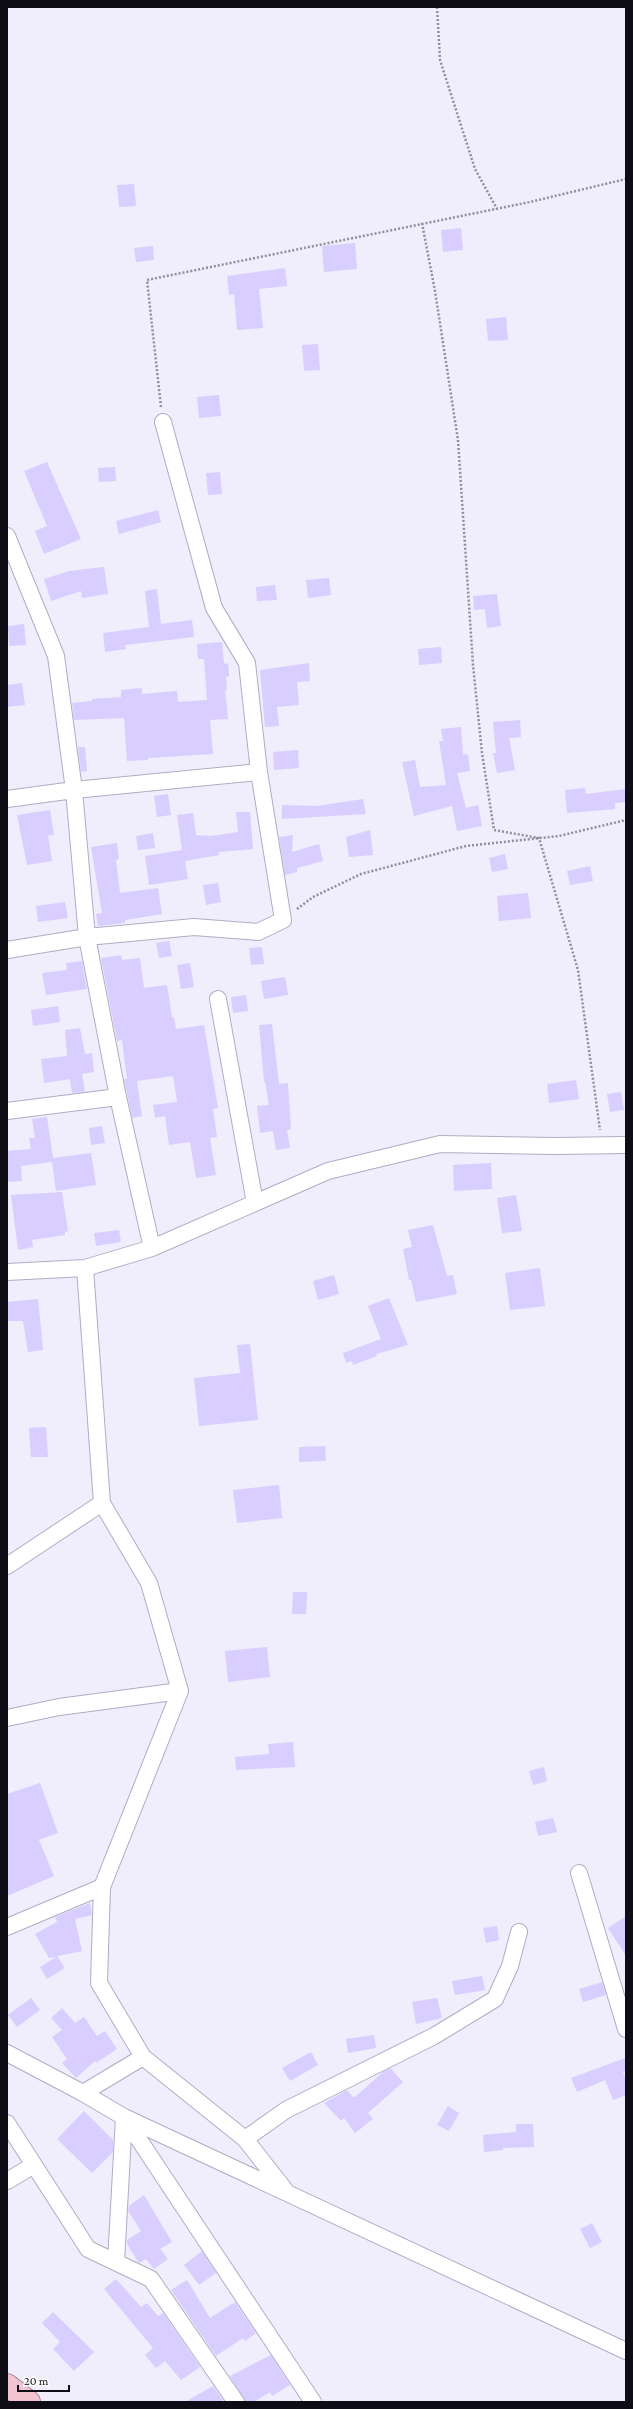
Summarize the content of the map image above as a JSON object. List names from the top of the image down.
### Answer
{
  "scale_bar": "20 m"
}
